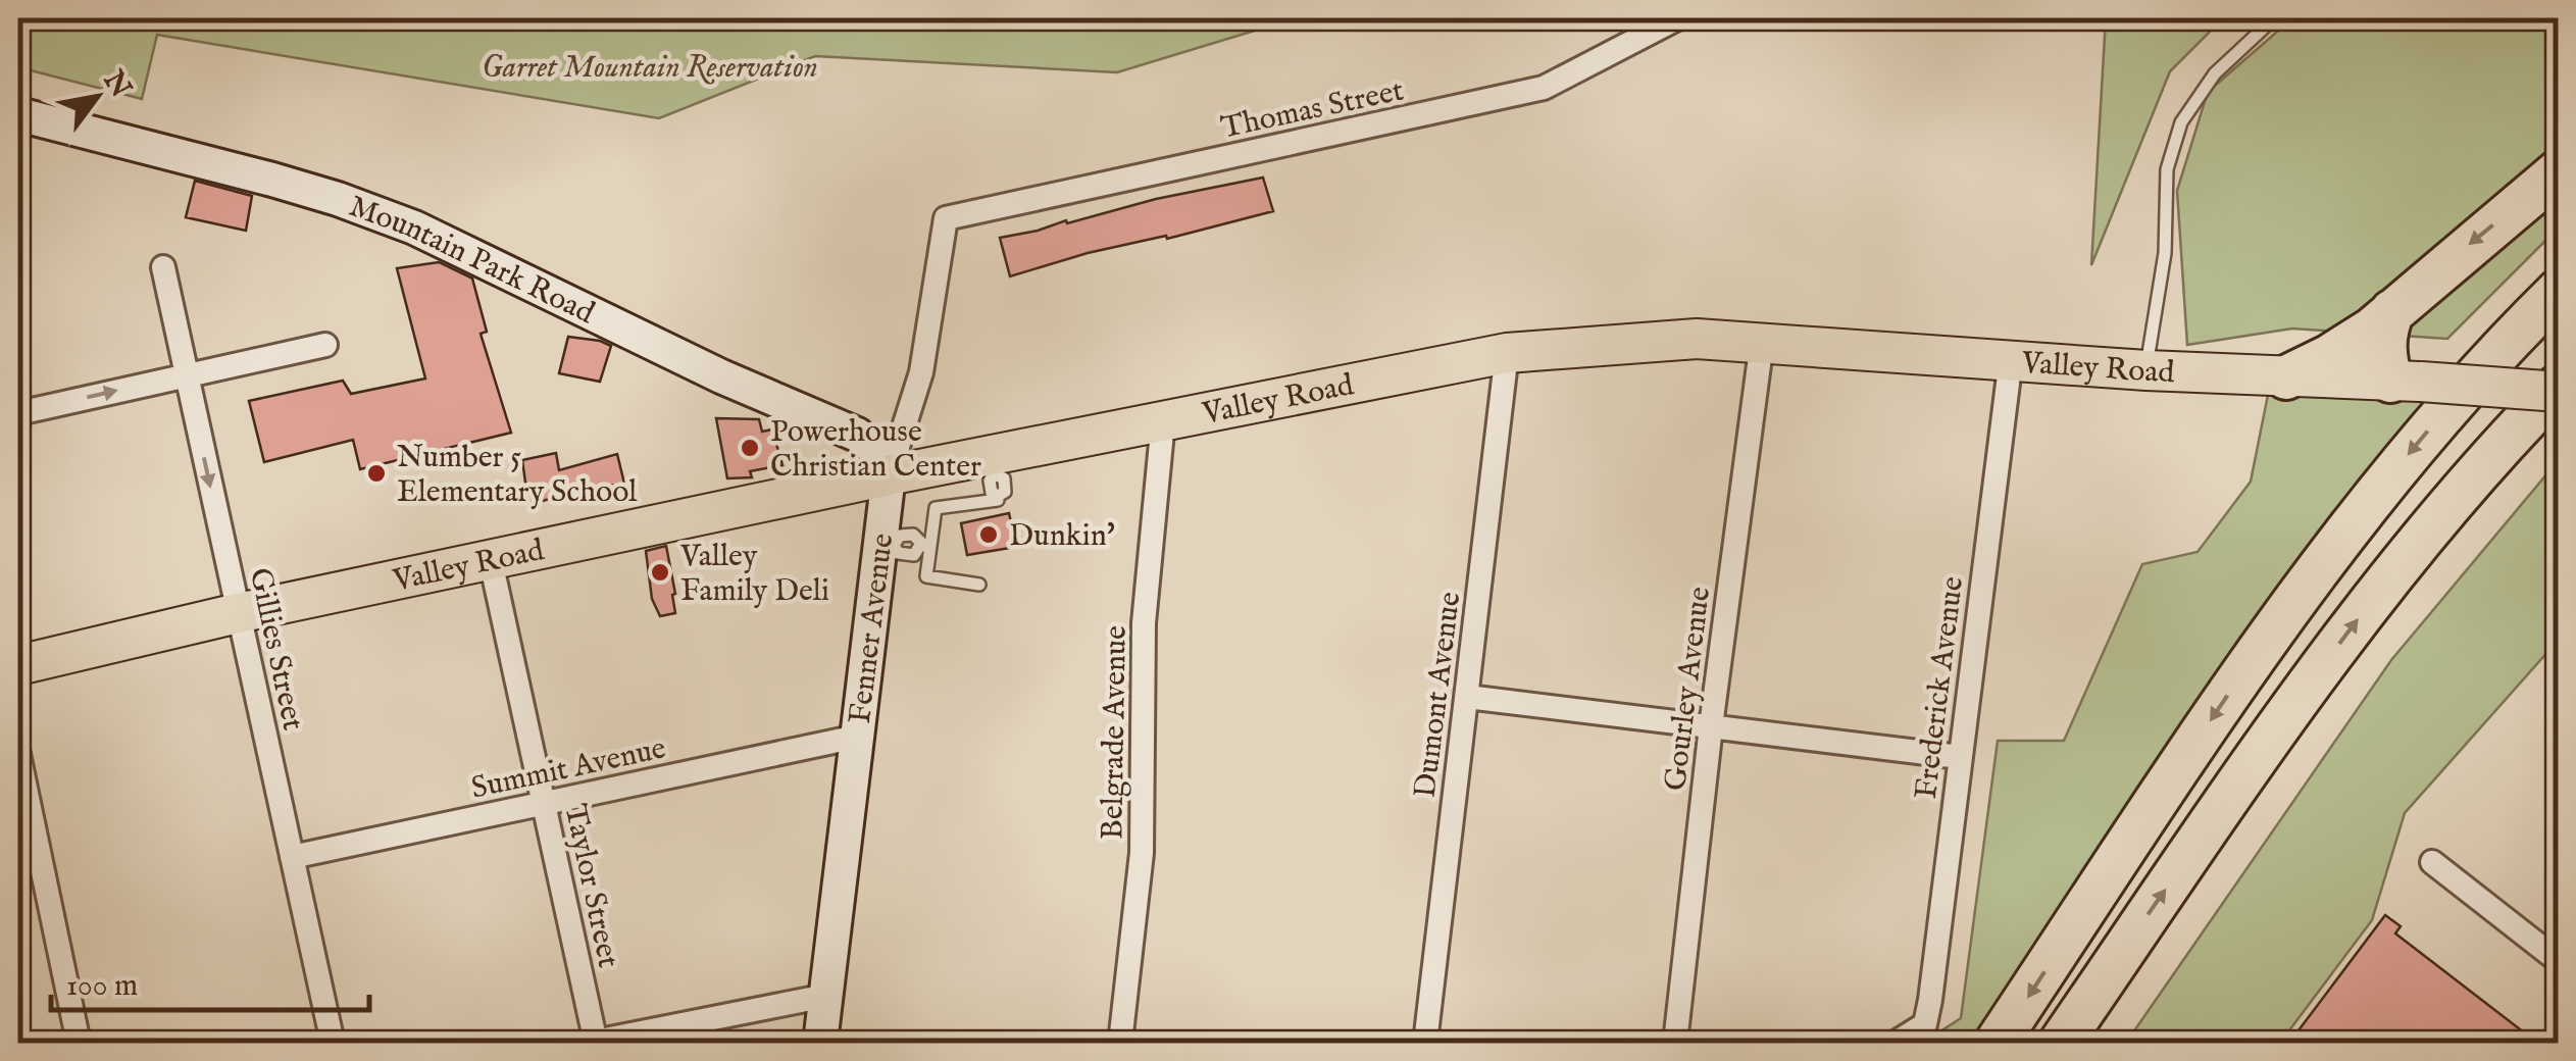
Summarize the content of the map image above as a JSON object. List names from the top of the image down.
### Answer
{
  "streets": {
    "main road": ["Valley Road"],
    "street": [
      "Thomas Street",
      "Mountain Park Road",
      "Fenner Avenue",
      "Gillies Street",
      "Frederick Avenue",
      "Gourley Avenue",
      "Dumont Avenue",
      "Belgrade Avenue",
      "Summit Avenue",
      "Taylor Street"
    ]
  },
  "crossings": [
    ["Thomas Street", "Fenner Avenue"],
    ["Mountain Park Road", "Valley Road"],
    ["Mountain Park Road", "Fenner Avenue"],
    ["Valley Road", "Fenner Avenue"],
    ["Valley Road", "Gillies Street"],
    ["Valley Road", "Frederick Avenue"],
    ["Valley Road", "Gourley Avenue"],
    ["Valley Road", "Dumont Avenue"],
    ["Valley Road", "Belgrade Avenue"],
    ["Valley Road", "Taylor Street"],
    ["Fenner Avenue", "Summit Avenue"],
    ["Gillies Street", "Summit Avenue"],
    ["Summit Avenue", "Taylor Street"]
  ],
  "parks": ["Garret Mountain Reservation"],
  "places": [
    "Powerhouse Christian Center",
    "Number 5 Elementary School",
    "Dunkin'",
    "Valley Family Deli"
  ],
  "scale_bar": "100 m",
  "north": "top right"
}
